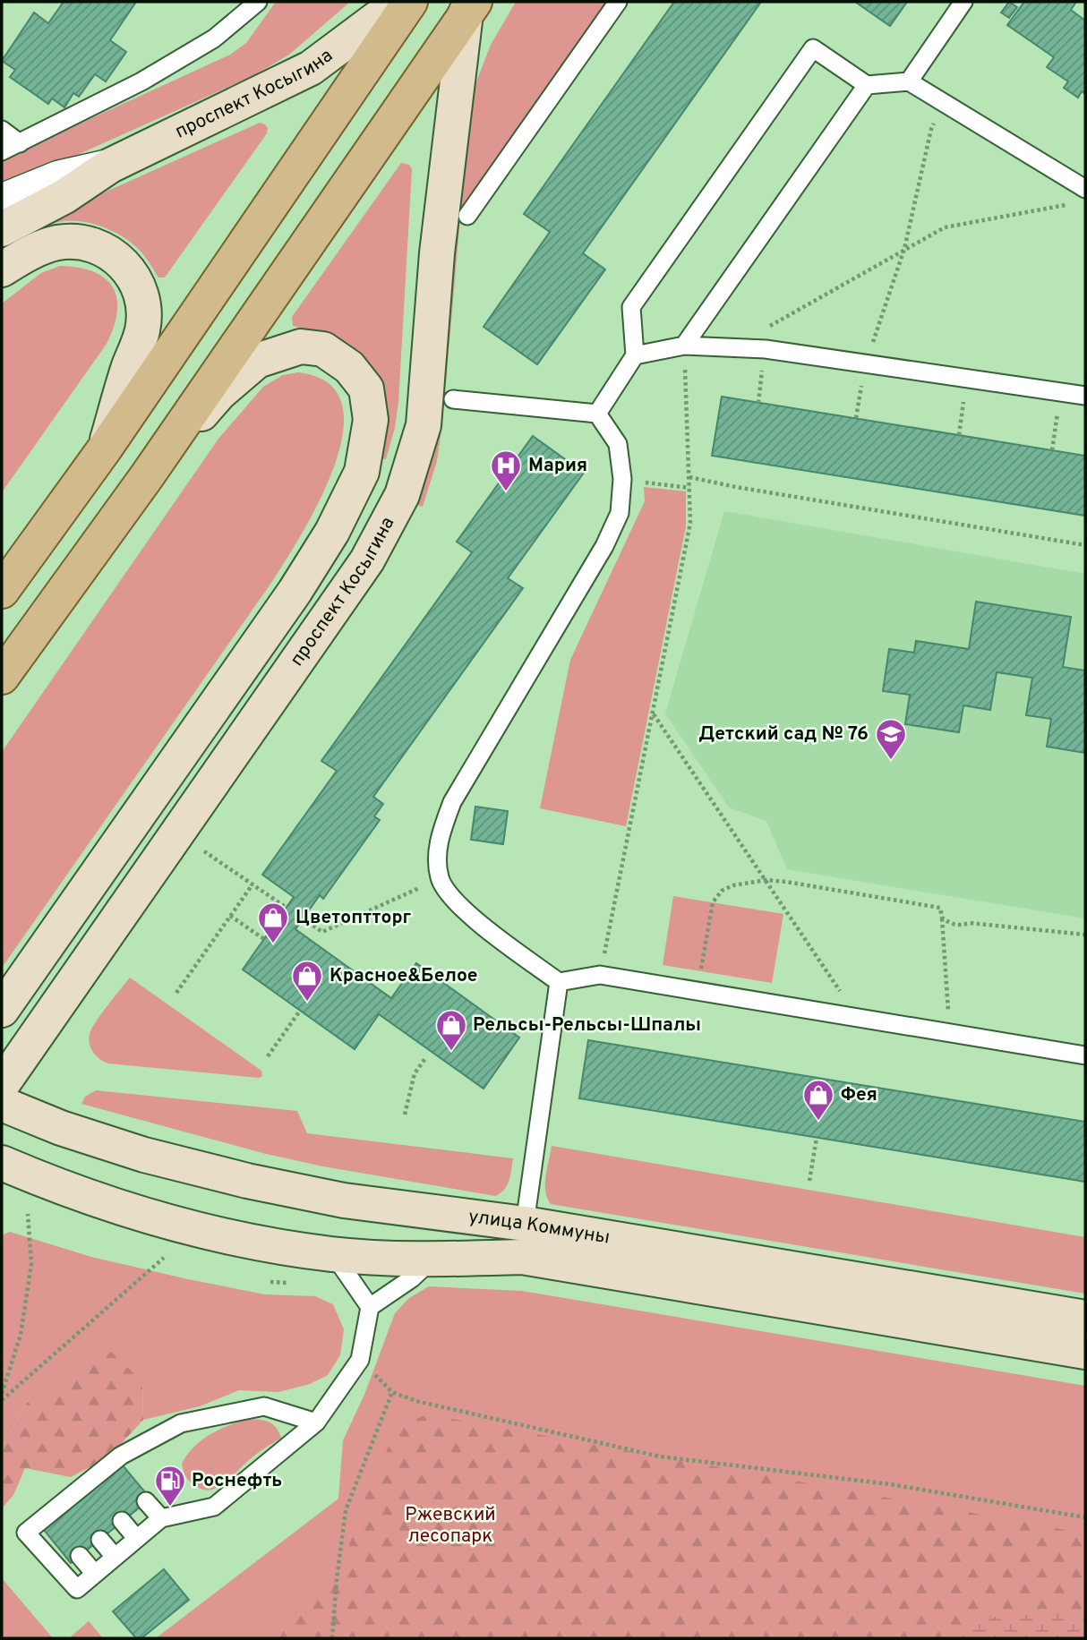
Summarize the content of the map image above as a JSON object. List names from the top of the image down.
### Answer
{
  "streets": {
    "main road": ["проспект Косыгина", "улица Коммуны"]
  },
  "parks": ["Ржевский лесопарк"],
  "places": {
    "hospital": ["Мария"],
    "school or university": ["Детский сад № 76"],
    "shop": [
      "Цветоптторг",
      "Красное&Белое",
      "Рельсы-Рельсы-Шпалы",
      "Фея"
    ],
    "fuel station": ["Роснефть"]
  }
}
